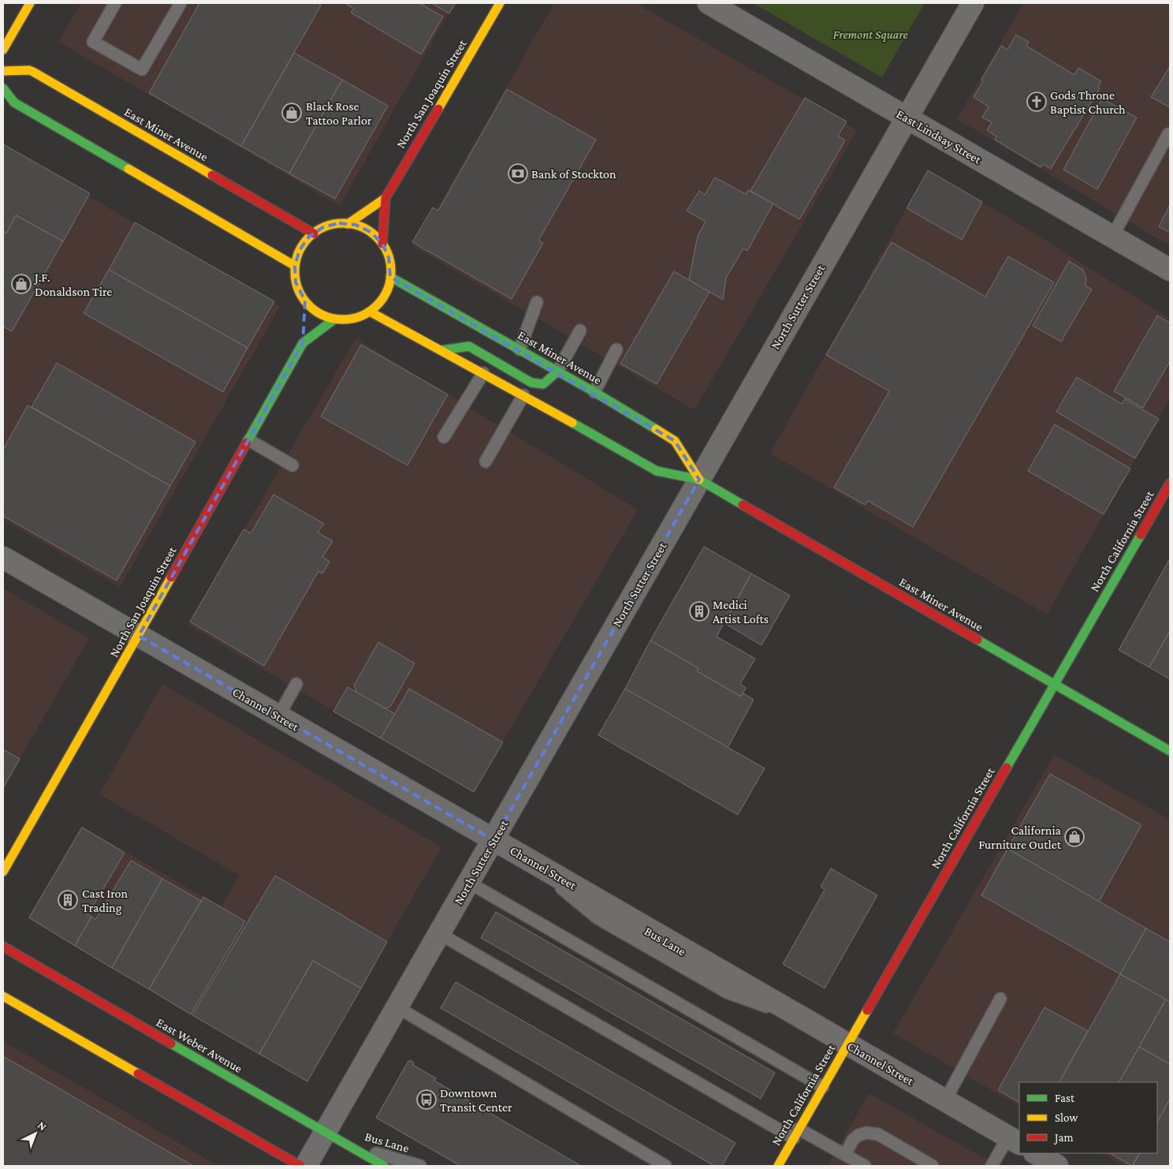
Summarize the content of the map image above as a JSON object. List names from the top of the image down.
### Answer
{
  "streets": {
    "street": [
      "North San Joaquin Street",
      "East Miner Avenue",
      "East Lindsay Street",
      "North Sutter Street",
      "North California Street",
      "Channel Street",
      "East Weber Avenue"
    ],
    "lane": ["Bus Lane"]
  },
  "crossings": [
    ["North San Joaquin Street", "East Miner Avenue"],
    ["North San Joaquin Street", "Channel Street"],
    ["East Miner Avenue", "North Sutter Street"],
    ["East Miner Avenue", "North California Street"],
    ["East Lindsay Street", "North Sutter Street"],
    ["North Sutter Street", "Channel Street"],
    ["North Sutter Street", "East Weber Avenue"],
    ["North California Street", "Channel Street"],
    ["Bus Lane", "East Weber Avenue"]
  ],
  "parks": ["Fremont Square"],
  "places": {
    "church": ["Gods Throne Baptist Church"],
    "shop": ["Black Rose Tattoo Parlor", "J.F. Donaldson Tire", "California Furniture Outlet"],
    "bank": ["Bank of Stockton"],
    "building": ["Medici Artist Lofts", "Cast Iron Trading"],
    "bus stop": ["Downtown Transit Center"]
  },
  "legend": ["Fast", "Slow", "Jam"],
  "north": "top right"
}
